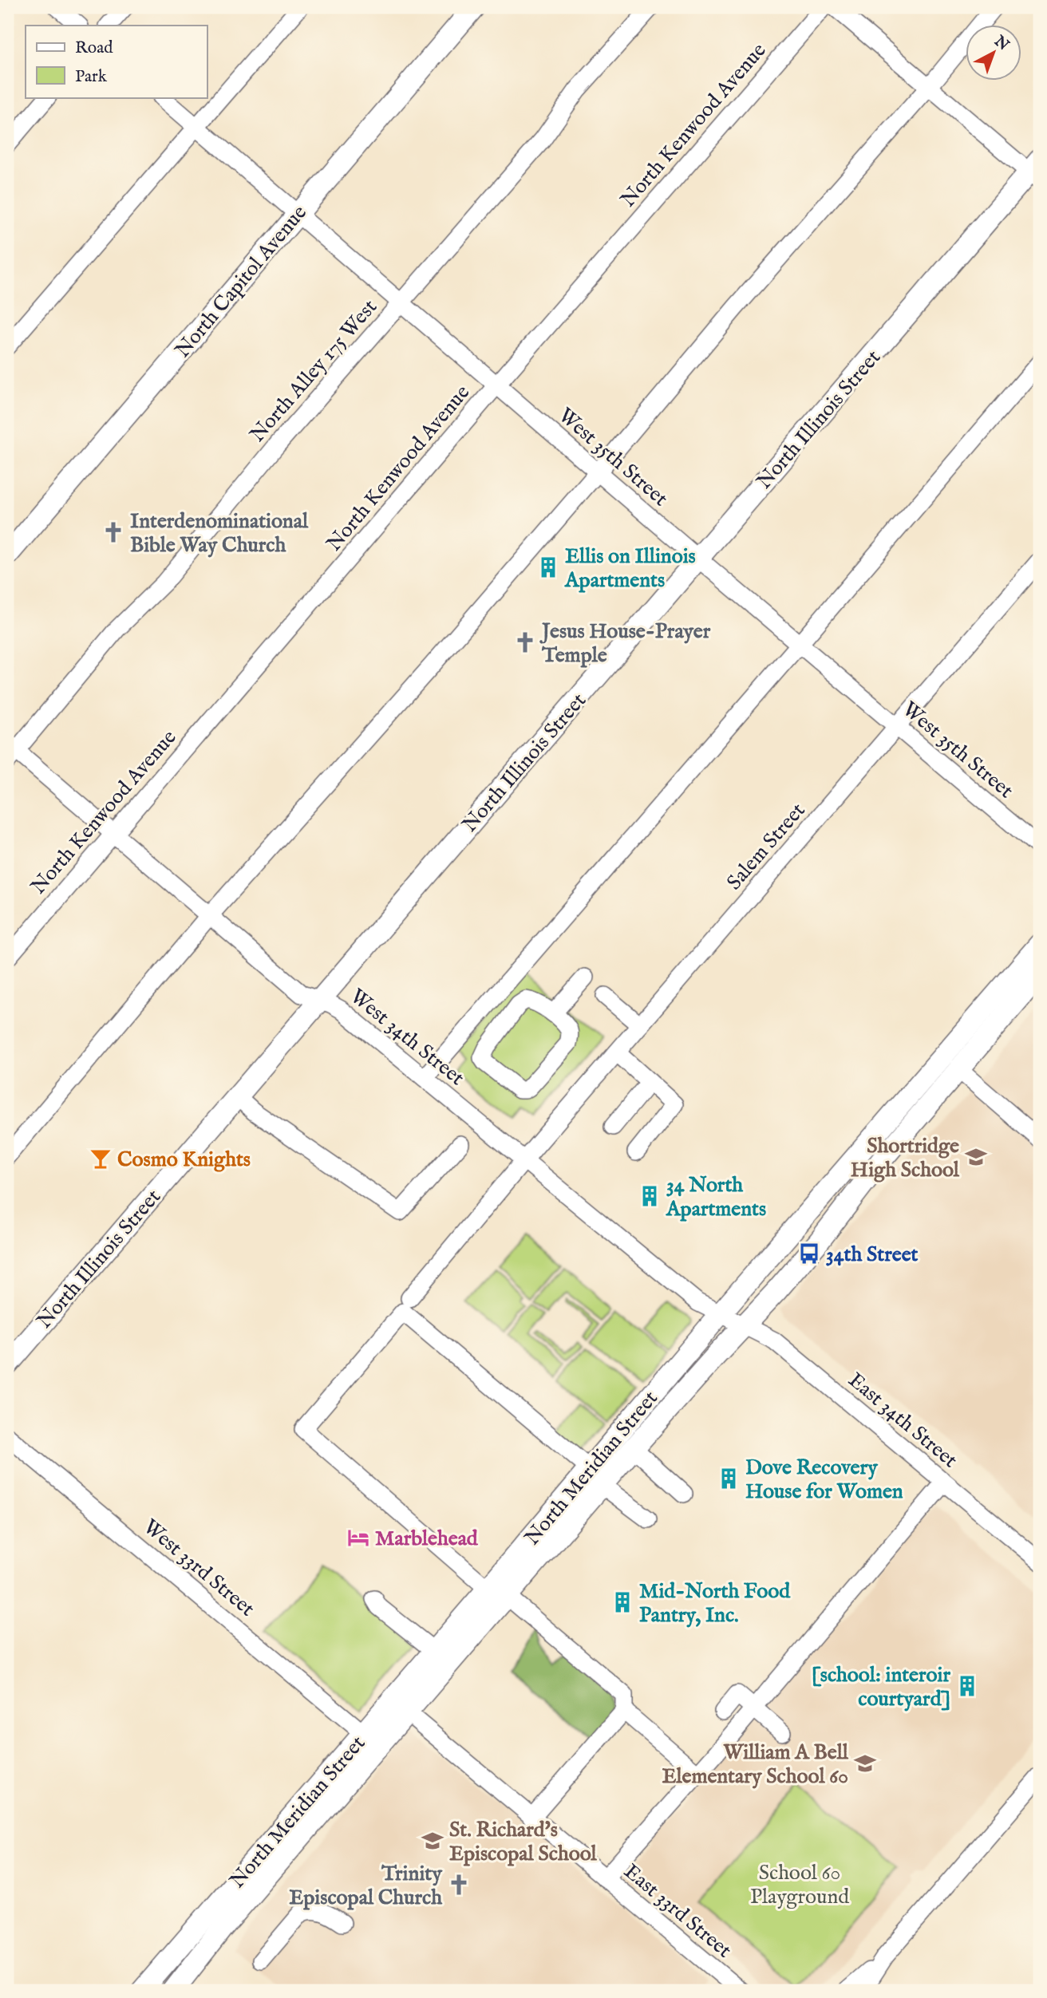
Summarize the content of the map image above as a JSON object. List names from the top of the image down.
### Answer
{
  "streets": {
    "main road": ["North Capitol Avenue", "North Illinois Street", "North Meridian Street"],
    "street": [
      "North Kenwood Avenue",
      "North Alley 175 West",
      "West 35th Street",
      "Salem Street",
      "West 34th Street",
      "East 34th Street",
      "West 33rd Street",
      "East 33rd Street"
    ]
  },
  "crossings": [
    ["North Kenwood Avenue", "West 35th Street"],
    ["North Kenwood Avenue", "West 34th Street"],
    ["North Capitol Avenue", "West 35th Street"],
    ["North Alley 175 West", "West 35th Street"],
    ["North Alley 175 West", "West 34th Street"],
    ["North Illinois Street", "West 35th Street"],
    ["North Illinois Street", "West 34th Street"],
    ["West 35th Street", "Salem Street"],
    ["Salem Street", "West 34th Street"],
    ["West 34th Street", "East 34th Street"],
    ["West 34th Street", "North Meridian Street"],
    ["East 34th Street", "North Meridian Street"],
    ["North Meridian Street", "West 33rd Street"],
    ["North Meridian Street", "East 33rd Street"]
  ],
  "parks": ["School 60 Playground"],
  "places": {
    "church": ["Interdenominational Bible Way Church", "Jesus House-Prayer Temple", "Trinity Episcopal Church"],
    "building": [
      "Ellis on Illinois Apartments",
      "34 North Apartments",
      "Dove Recovery House for Women",
      "Mid-North Food Pantry, Inc.",
      "[school: interoir courtyard]"
    ],
    "school or university": ["Shortridge High School", "William A Bell Elementary School 60", "St. Richard's Episcopal School"],
    "bar": ["Cosmo Knights"],
    "bus stop": ["34th Street"],
    "hotel": ["Marblehead"]
  },
  "legend": ["Road", "Park"],
  "north": "top right"
}
